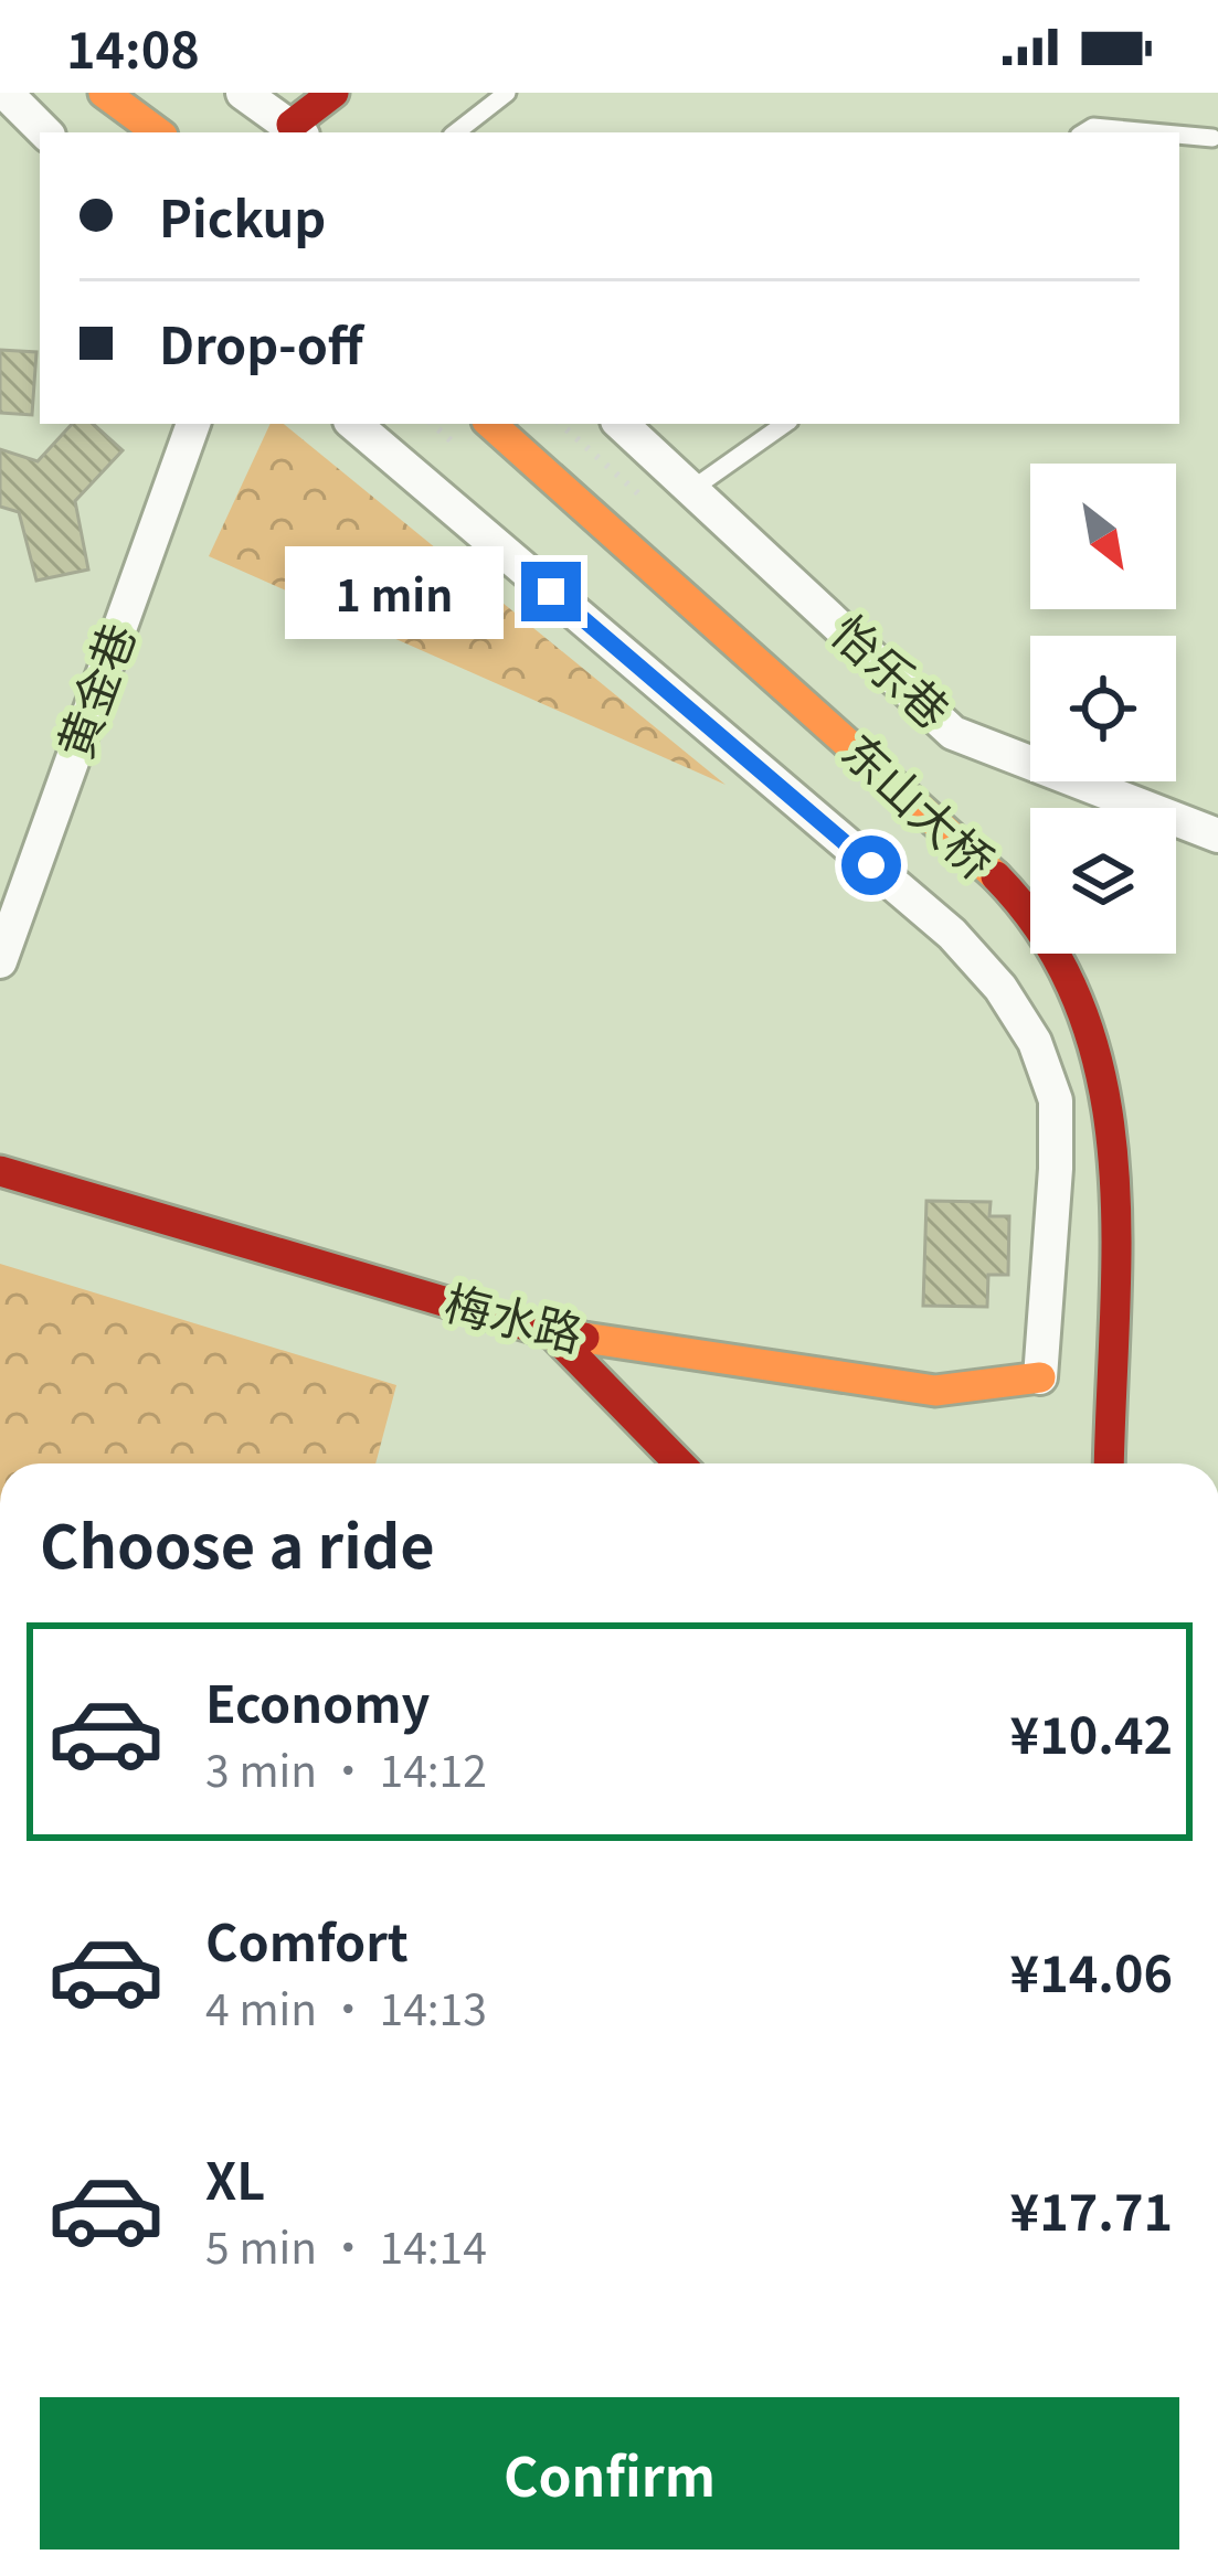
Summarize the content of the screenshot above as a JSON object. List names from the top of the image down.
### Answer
{
  "streets": {
    "main road": ["东山大桥", "梅水路"],
    "street": ["怡乐巷", "黄金巷"]
  },
  "north": "bottom right",
  "page": {
    "status": "14:08",
    "banner": ["Pickup", "Drop-off"],
    "bubble": "1 min",
    "heading": "Choose a ride",
    "list": [
      {
        "name": "Economy",
        "note": "3 min · 14:12",
        "value": "¥10.42"
      },
      {
        "name": "Comfort",
        "note": "4 min · 14:13",
        "value": "¥14.06"
      },
      {
        "name": "XL",
        "note": "5 min · 14:14",
        "value": "¥17.71"
      }
    ],
    "buttons": "Confirm"
  }
}
